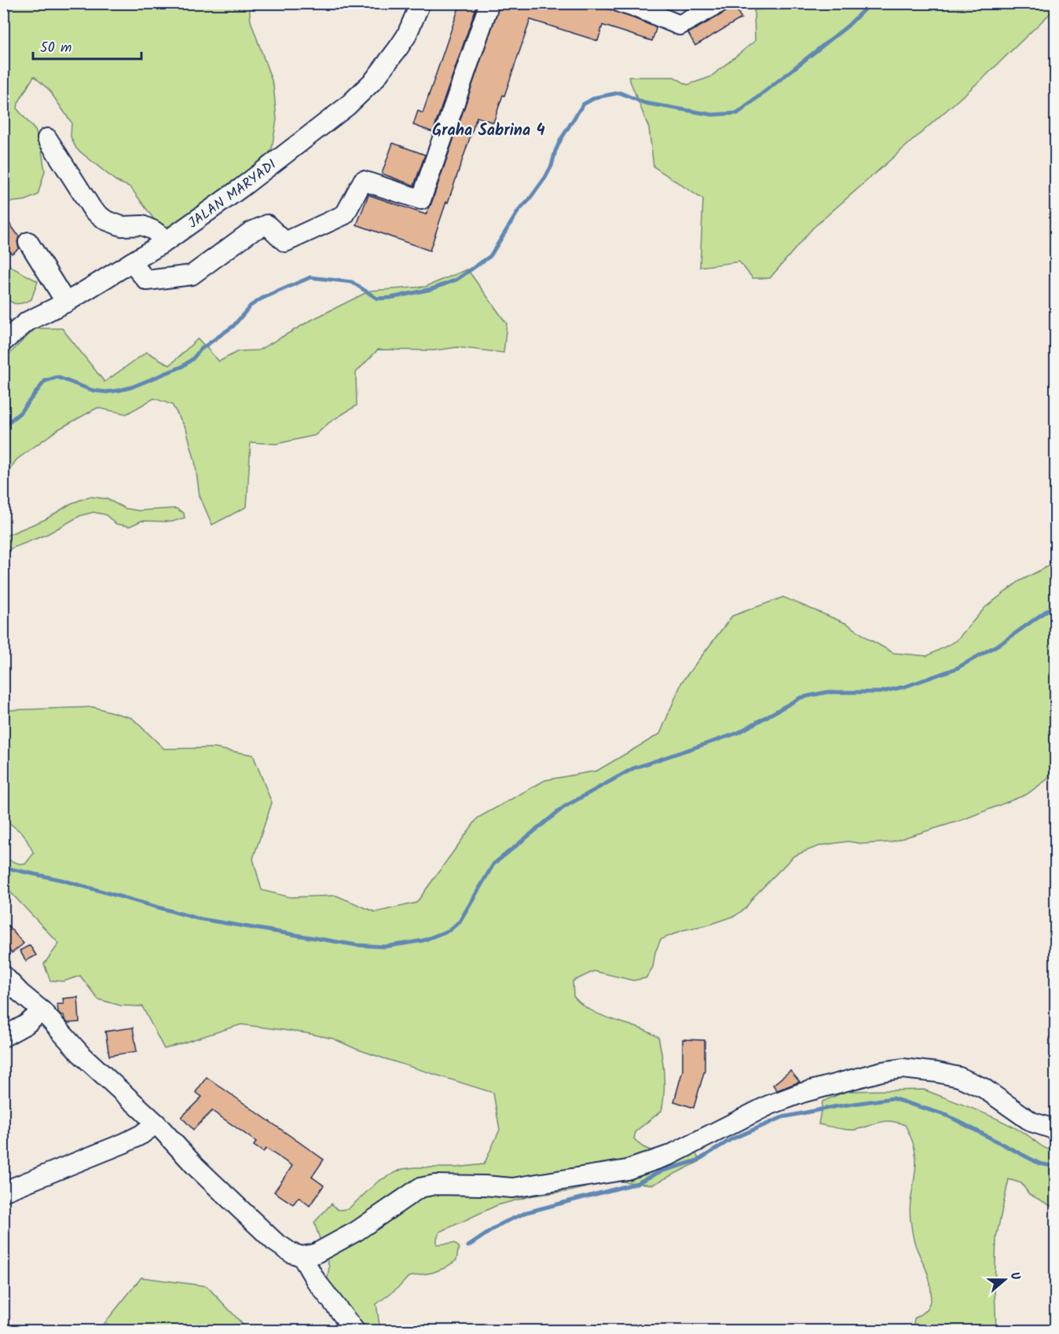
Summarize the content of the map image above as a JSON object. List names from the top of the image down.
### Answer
{
  "streets": {
    "street": ["JALAN MARYADI"]
  },
  "districts": ["Graha Sabrina 4"],
  "scale_bar": "50 m",
  "north": "right"
}
